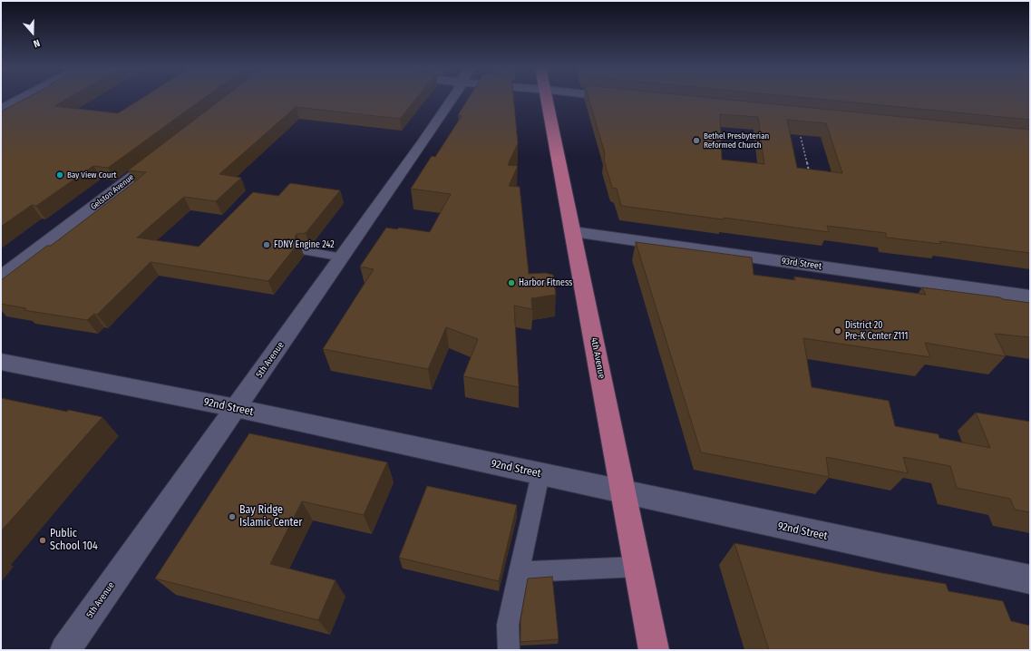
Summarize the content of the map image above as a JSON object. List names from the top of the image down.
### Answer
{
  "streets": {
    "main road": ["4th Avenue"],
    "street": [
      "Gelston Avenue",
      "93rd Street",
      "5th Avenue",
      "92nd Street"
    ]
  },
  "crossings": [
    ["93rd Street", "4th Avenue"],
    ["4th Avenue", "92nd Street"],
    ["5th Avenue", "92nd Street"]
  ],
  "places": [
    "Bethel Presbyterian Reformed Church",
    "Bay View Court",
    "FDNY Engine 242",
    "Harbor Fitness",
    "District 20 Pre-K Center Z111",
    "Bay Ridge Islamic Center",
    "Public School 104"
  ],
  "north": "bottom"
}
